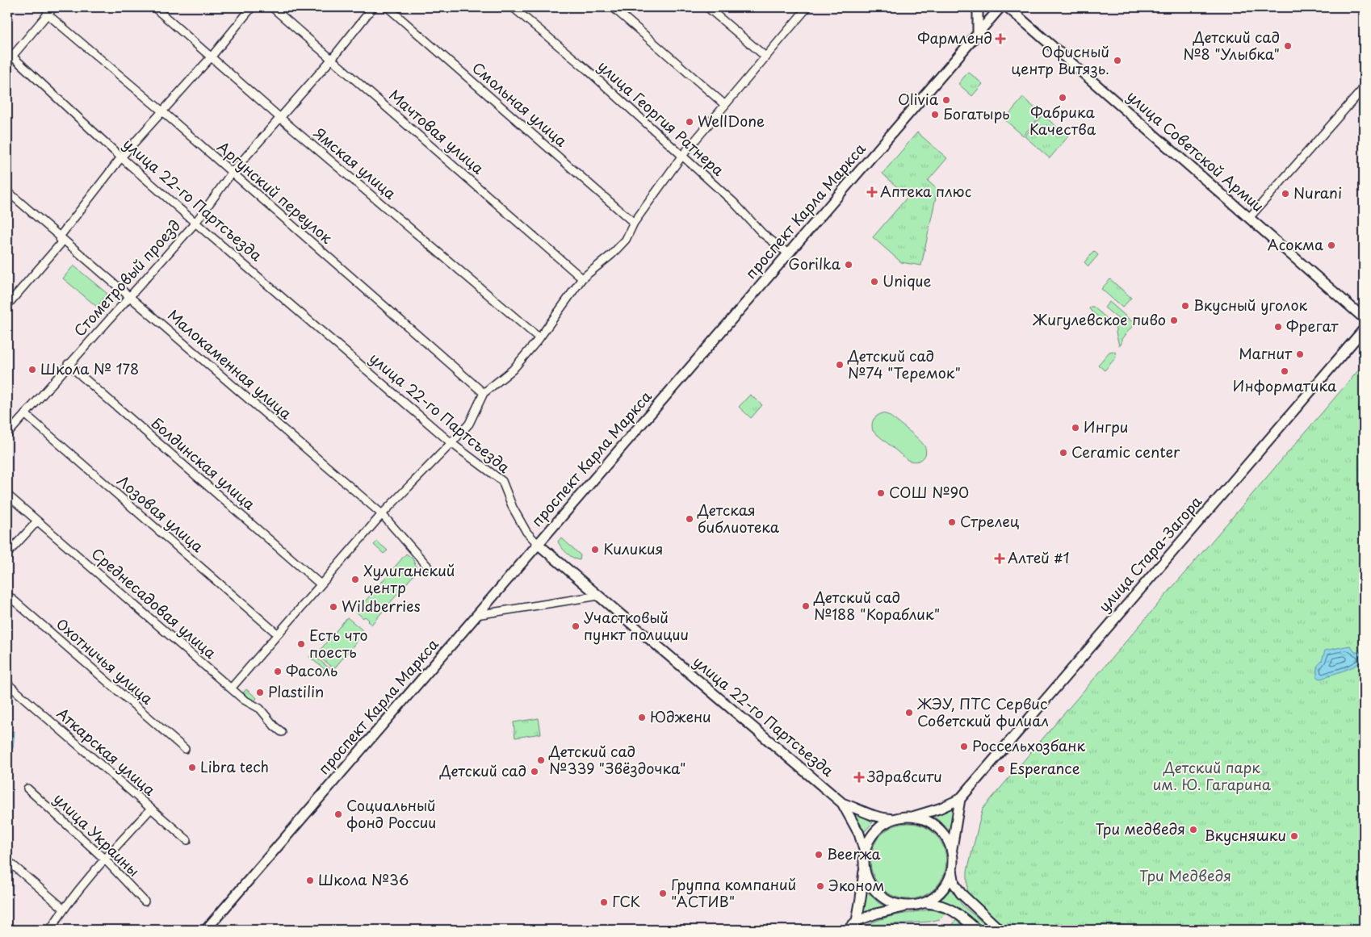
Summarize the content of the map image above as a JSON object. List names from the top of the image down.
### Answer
{
  "streets": {
    "street": [
      "Смольная улица",
      "улица Георгия Ратнера",
      "Мачтовая улица",
      "улица Советской Армии",
      "Ямская улица",
      "Аргунский переулок",
      "улица 22-го Партсъезда",
      "проспект Карла Маркса",
      "Стометровый проезд",
      "Малокаменная улица",
      "Болдинская улица",
      "Лозовая улица",
      "улица Стара-Загора",
      "Среднесадовая улица",
      "Охотничья улица",
      "Аткарская улица",
      "улица Украины"
    ]
  },
  "crossings": [
    ["улица Георгия Ратнера", "проспект Карла Маркса"],
    ["Мачтовая улица", "Стометровый проезд"],
    ["Ямская улица", "Стометровый проезд"],
    ["Аргунский переулок", "Стометровый проезд"],
    ["улица 22-го Партсъезда", "проспект Карла Маркса"],
    ["улица 22-го Партсъезда", "Стометровый проезд"],
    ["улица 22-го Партсъезда", "улица Стара-Загора"],
    ["Стометровый проезд", "Малокаменная улица"],
    ["Стометровый проезд", "Болдинская улица"],
    ["Стометровый проезд", "Лозовая улица"]
  ],
  "parks": ["Детский парк им. Ю. Гагарина", "Три Медведя"],
  "places": {
    "health": [
      "Фармленд",
      "Аптека плюс",
      "Алтей #1",
      "Здравсити"
    ],
    "other": [
      "Детский сад №8 \"Улыбка\"",
      "Офисный центр Витязь.",
      "Фабрика Качества",
      "Olivia",
      "Богатырь",
      "WellDone",
      "Nurani",
      "Асокма",
      "Gorilka",
      "Unique",
      "Вкусный уголок",
      "Жигулевское пиво",
      "Фрегат",
      "Магнит",
      "Детский сад №74 \"Теремок\"",
      "Школа № 178",
      "Информатика",
      "Ингри",
      "Ceramic center",
      "СОШ №90",
      "Детская библиотека",
      "Стрелец",
      "Киликия",
      "Хулиганский центр",
      "Детский сад №188 \"Кораблик\"",
      "Wildberries",
      "Участковый пункт полиции",
      "Есть что поесть",
      "Фасоль",
      "Plastilin",
      "ЖЭУ, ПТС Сервис Советский филиал",
      "Юджени",
      "Россельхозбанк",
      "Детский сад №339 \"Звёздочка\"",
      "Libra tech",
      "Esperance",
      "Детский сад",
      "Социальный фонд России",
      "Три медведя",
      "Вкусняшки",
      "Beerжа",
      "Школа №36",
      "Эконом",
      "Группа компаний \"АСТИВ\"",
      "ГСК"
    ]
  }
}
